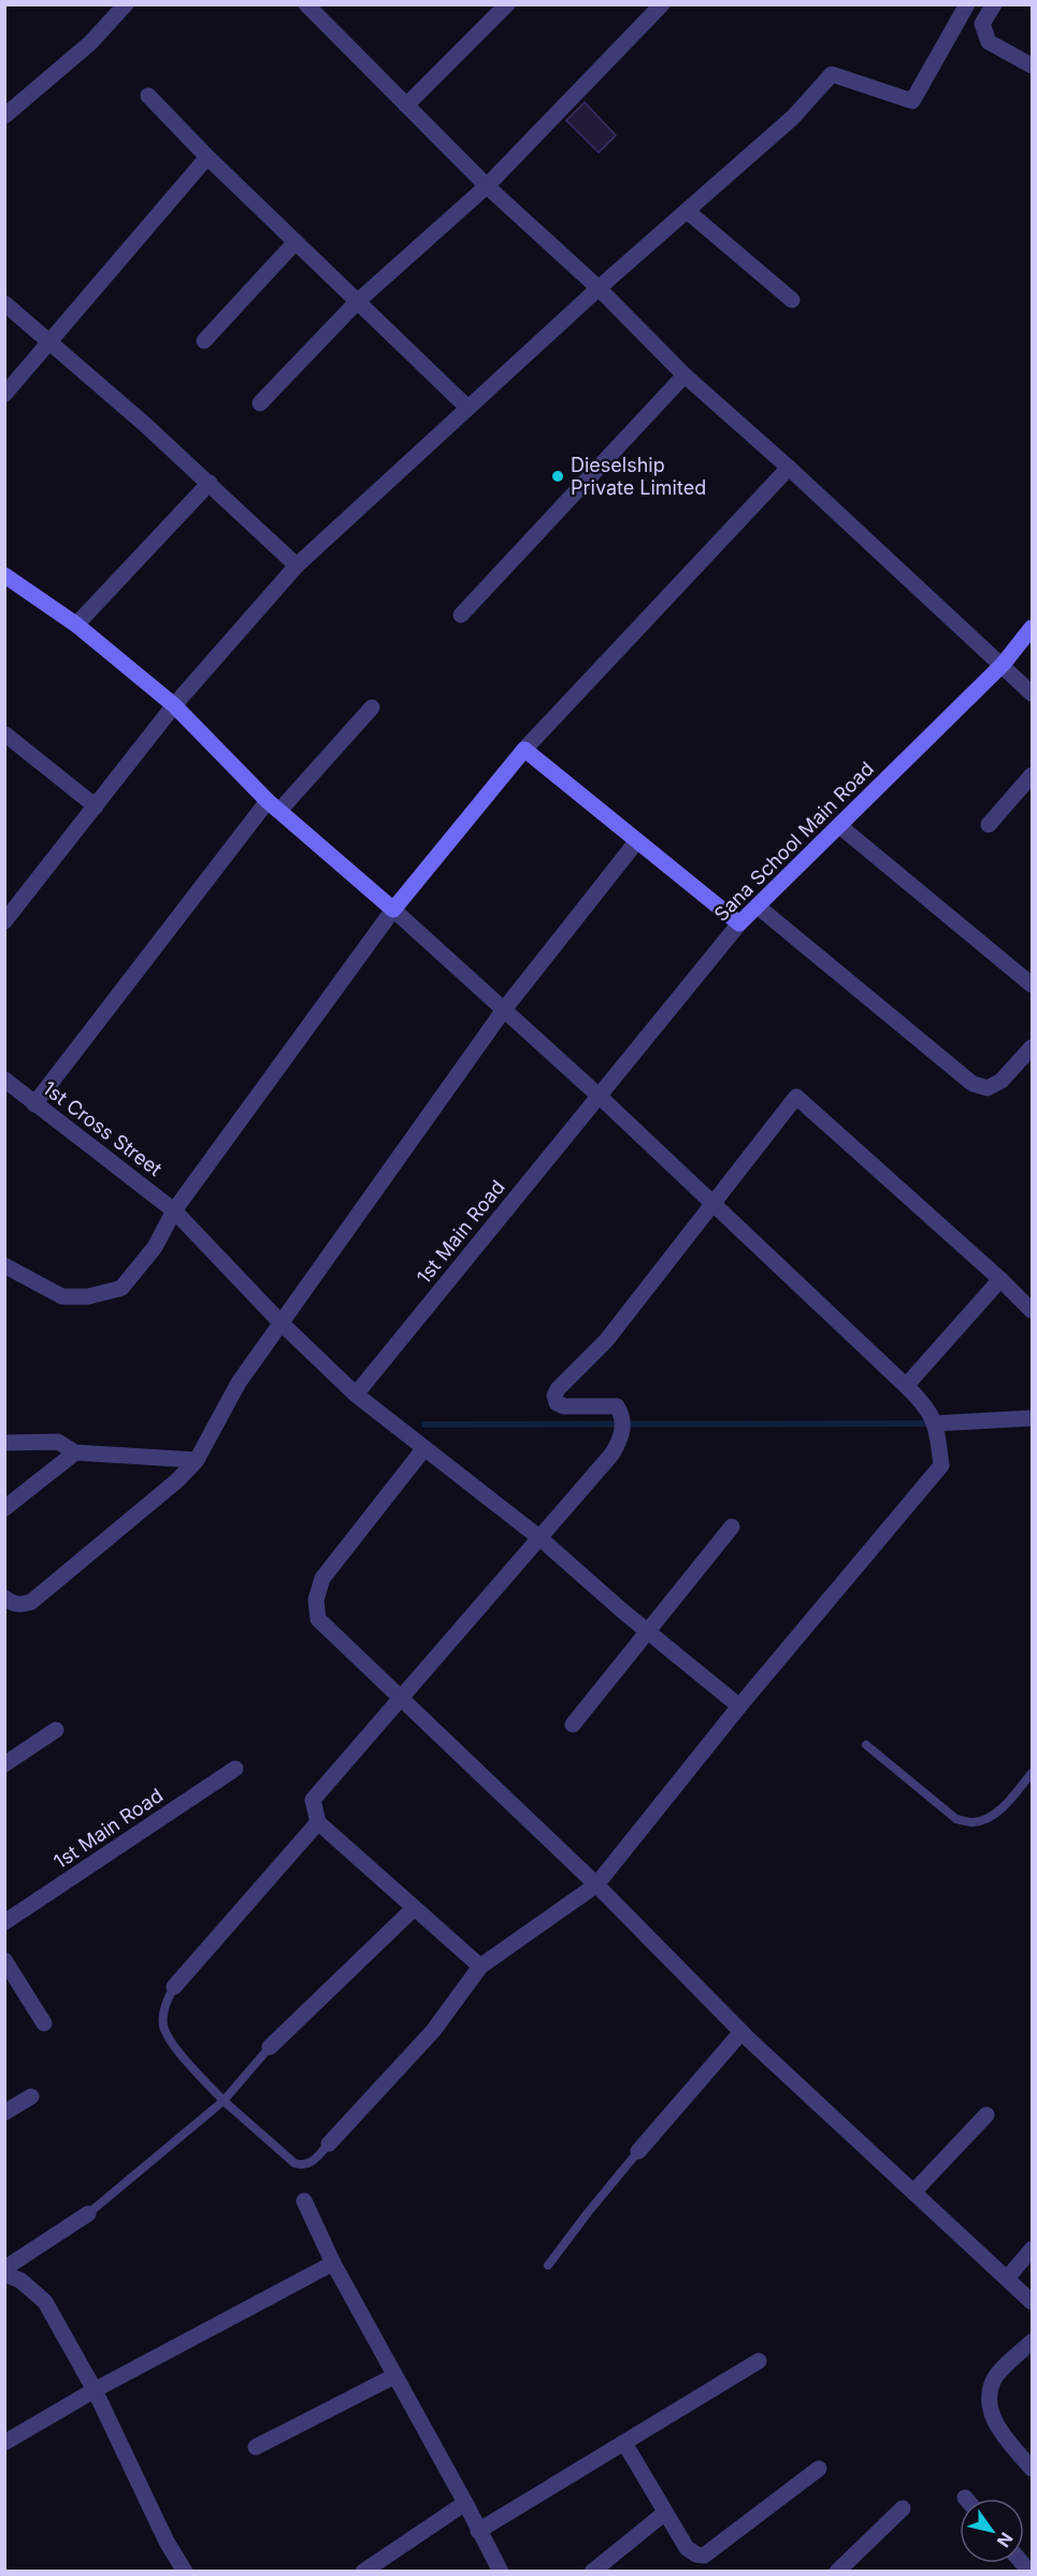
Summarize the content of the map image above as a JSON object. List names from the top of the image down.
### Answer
{
  "streets": {
    "street": ["Sana School Main Road", "1st Cross Street", "1st Main Road"]
  },
  "crossings": [
    ["Sana School Main Road", "1st Main Road"],
    ["1st Cross Street", "1st Main Road"]
  ],
  "places": ["Dieselship Private Limited"],
  "north": "bottom right"
}
